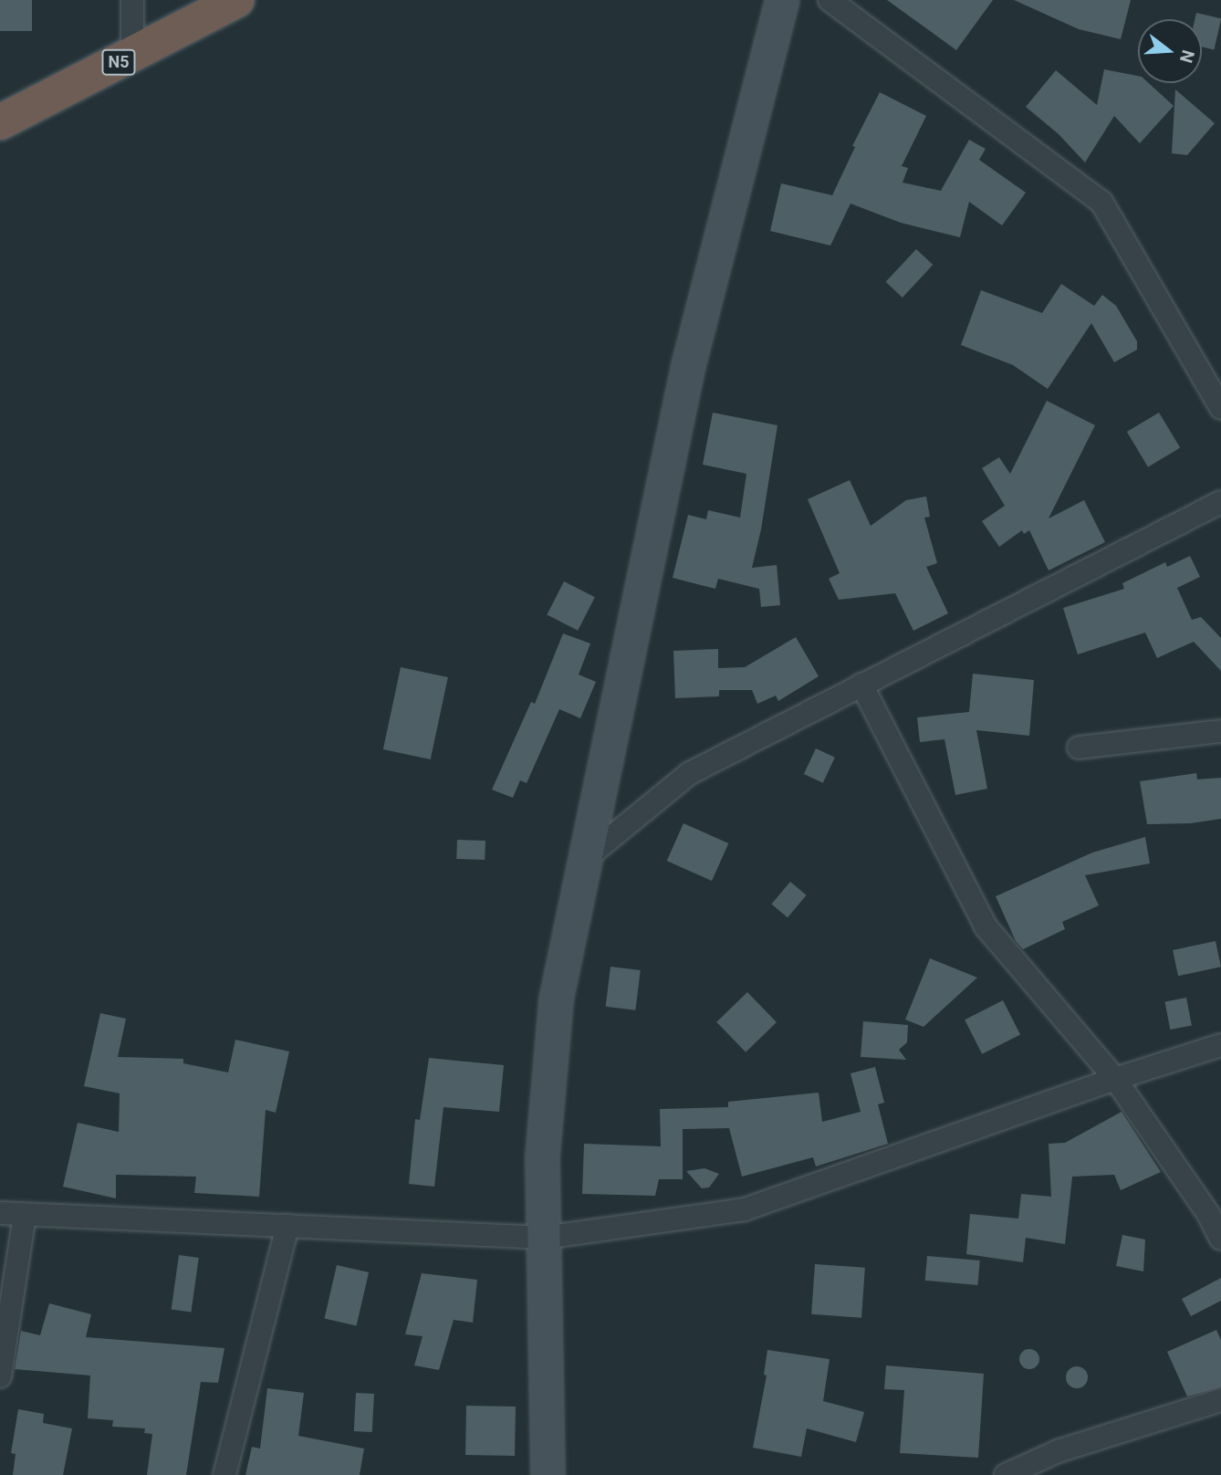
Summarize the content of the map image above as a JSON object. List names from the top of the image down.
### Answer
{
  "streets": {
    "highway": ["N5"]
  },
  "north": "right"
}
